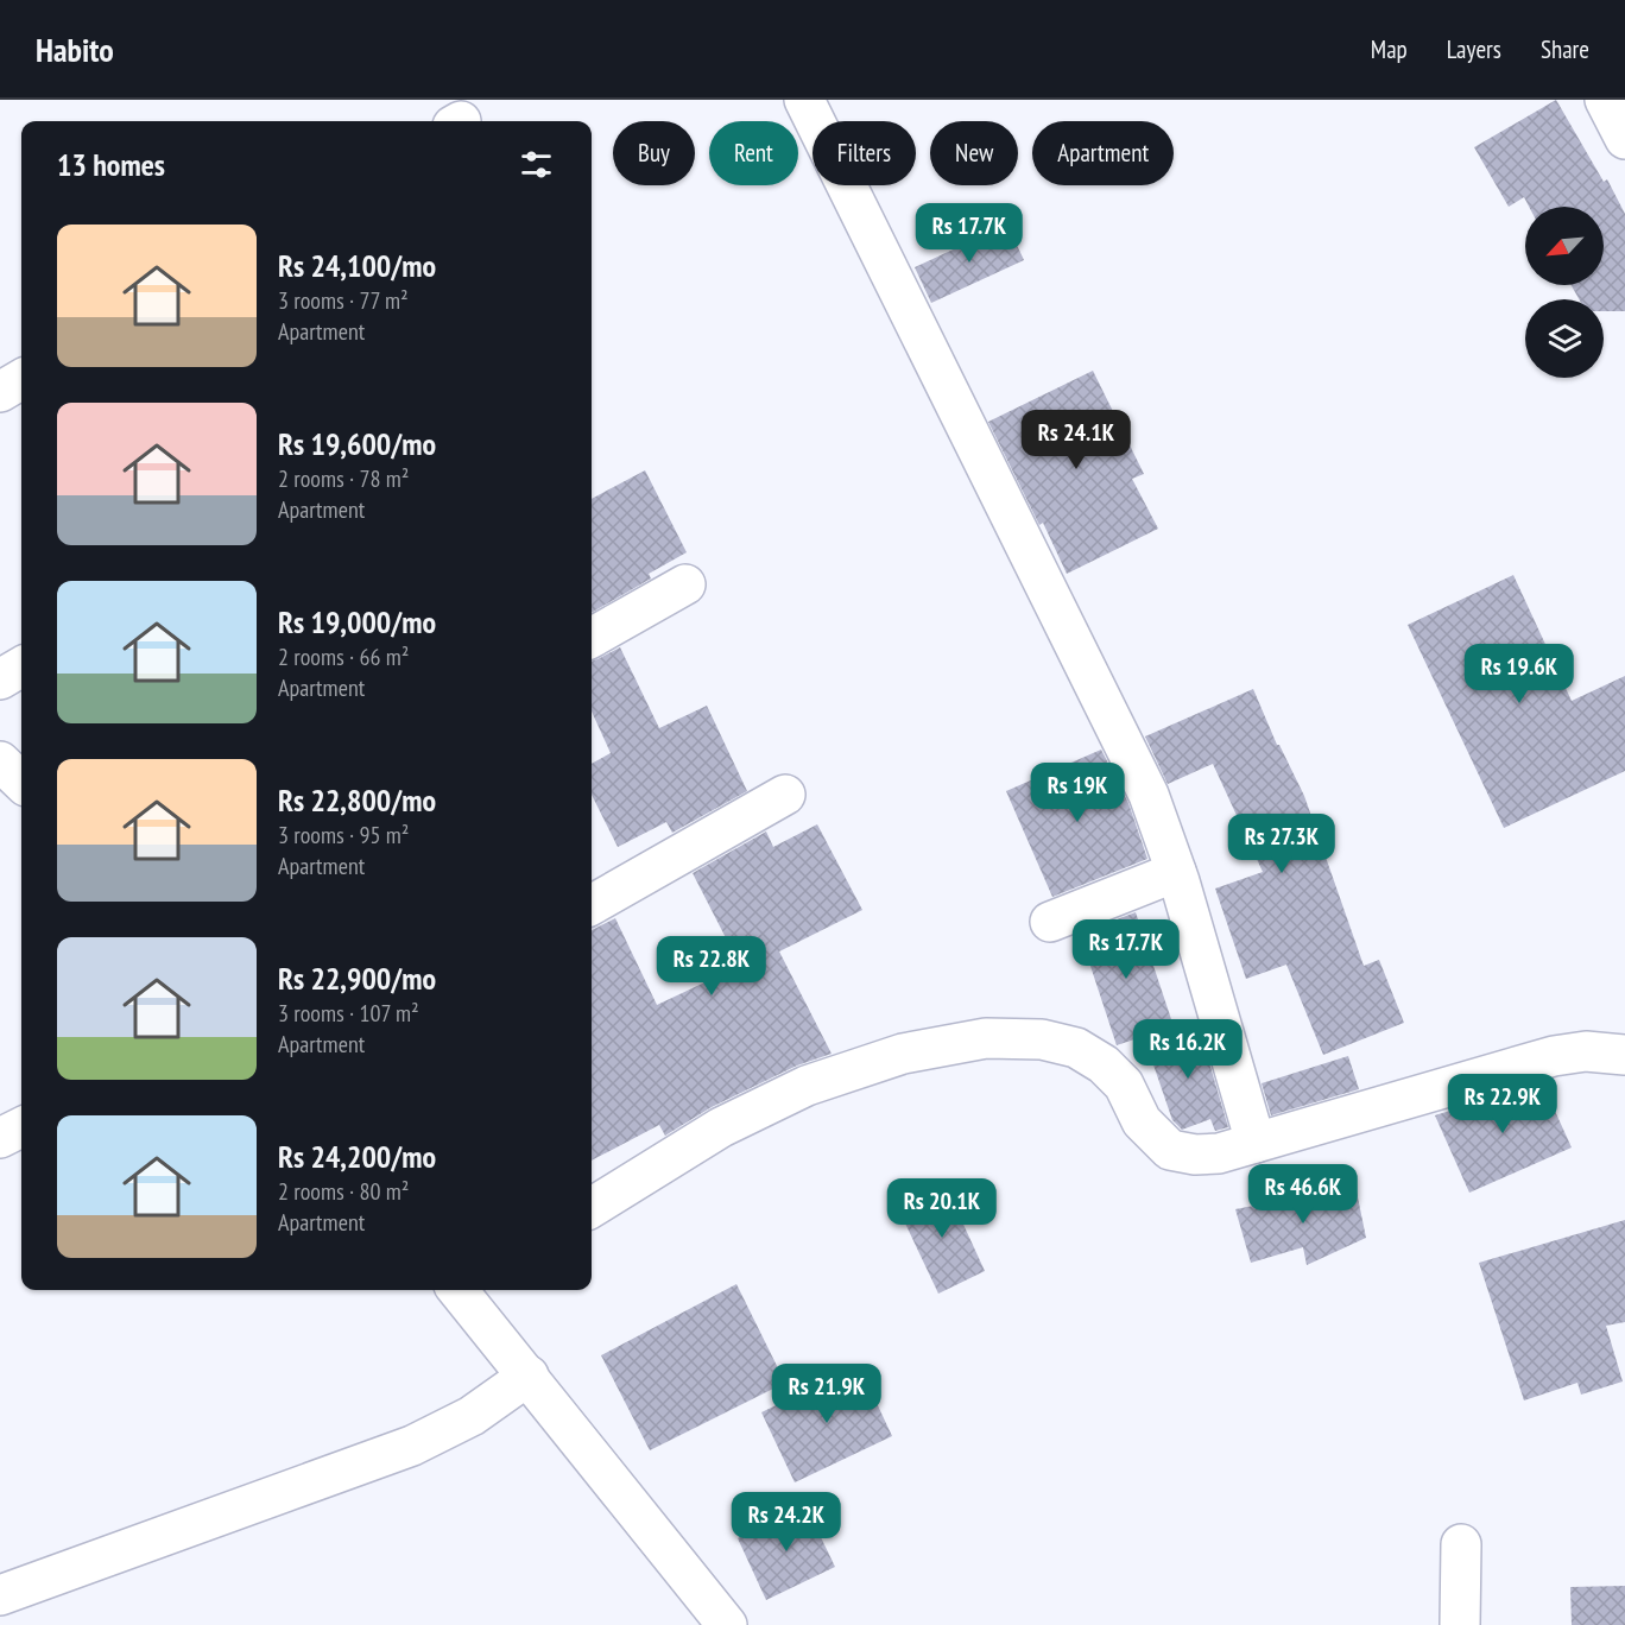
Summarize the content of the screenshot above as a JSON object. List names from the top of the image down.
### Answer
{
  "north": "bottom left",
  "page": {
    "header": "Habito",
    "nav": ["Map", "Layers", "Share"],
    "chip": [
      "Buy",
      "Rent",
      "Filters",
      "New",
      "Apartment"
    ],
    "heading": "13 homes",
    "price": [
      "Rs 17.7K",
      "Rs 24.1K",
      "Rs 19.6K",
      "Rs 19K",
      "Rs 27.3K",
      "Rs 17.7K",
      "Rs 22.8K",
      "Rs 16.2K",
      "Rs 22.9K",
      "Rs 46.6K",
      "Rs 20.1K",
      "Rs 21.9K",
      "Rs 24.2K"
    ],
    "list": [
      {
        "name": "Rs 24,100/mo",
        "note": "3 rooms · 77 m² · Apartment"
      },
      {
        "name": "Rs 19,600/mo",
        "note": "2 rooms · 78 m² · Apartment"
      },
      {
        "name": "Rs 19,000/mo",
        "note": "2 rooms · 66 m² · Apartment"
      },
      {
        "name": "Rs 22,800/mo",
        "note": "3 rooms · 95 m² · Apartment"
      },
      {
        "name": "Rs 22,900/mo",
        "note": "3 rooms · 107 m² · Apartment"
      },
      {
        "name": "Rs 24,200/mo",
        "note": "2 rooms · 80 m² · Apartment"
      }
    ]
  }
}
